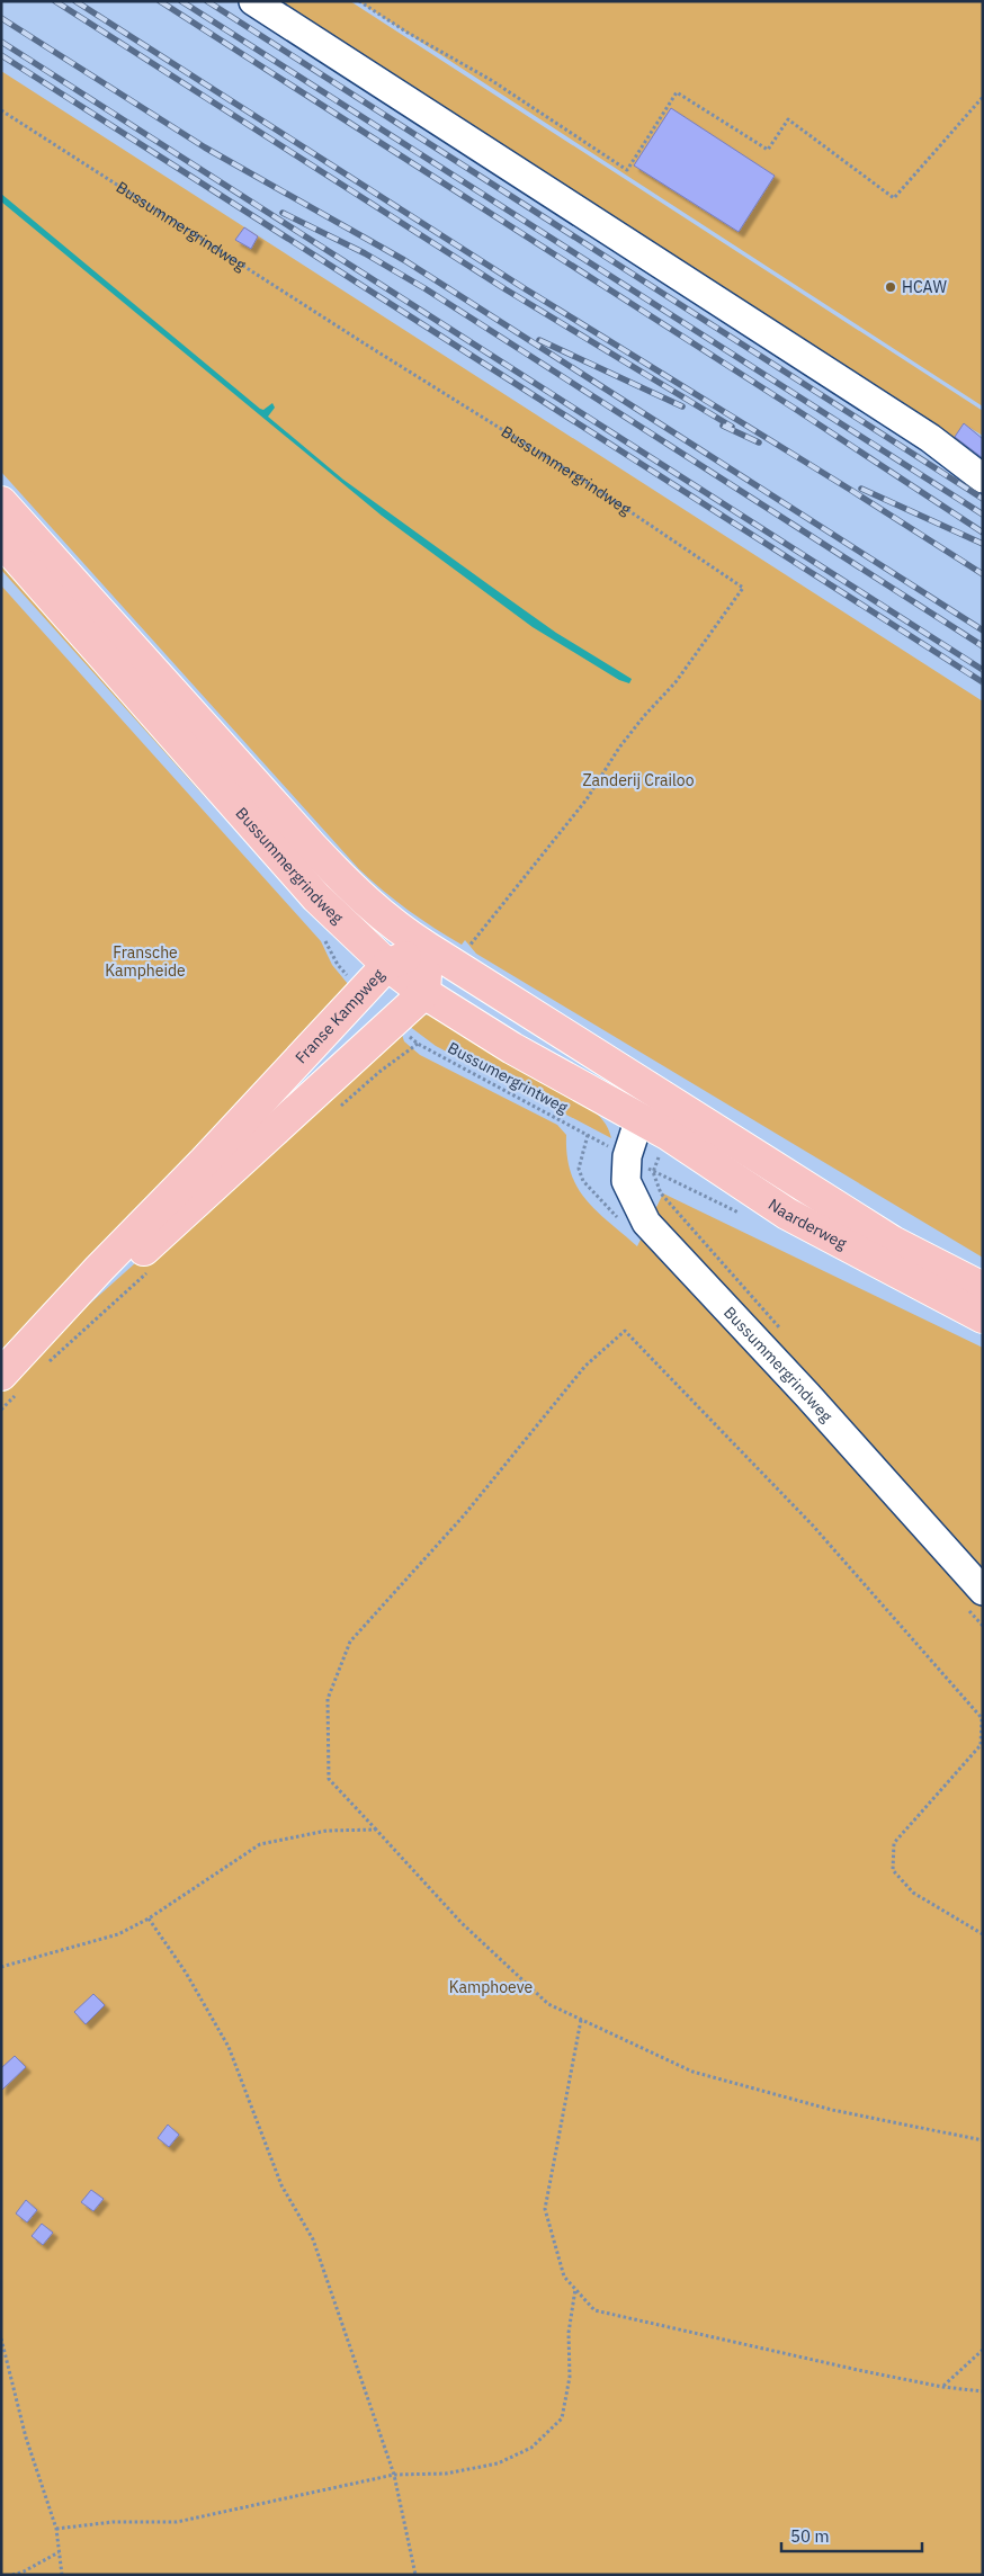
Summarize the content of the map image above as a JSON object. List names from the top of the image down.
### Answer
{
  "streets": {
    "main road": ["Bussummergrindweg", "Franse Kampweg", "Naarderweg"],
    "path": ["Bussumergrintweg"]
  },
  "crossings": [
    ["Bussummergrindweg", "Franse Kampweg"],
    ["Bussummergrindweg", "Naarderweg"]
  ],
  "parks": ["Zanderij Crailoo", "Fransche Kampheide", "Kamphoeve"],
  "places": ["HCAW"],
  "scale_bar": "50 m"
}
